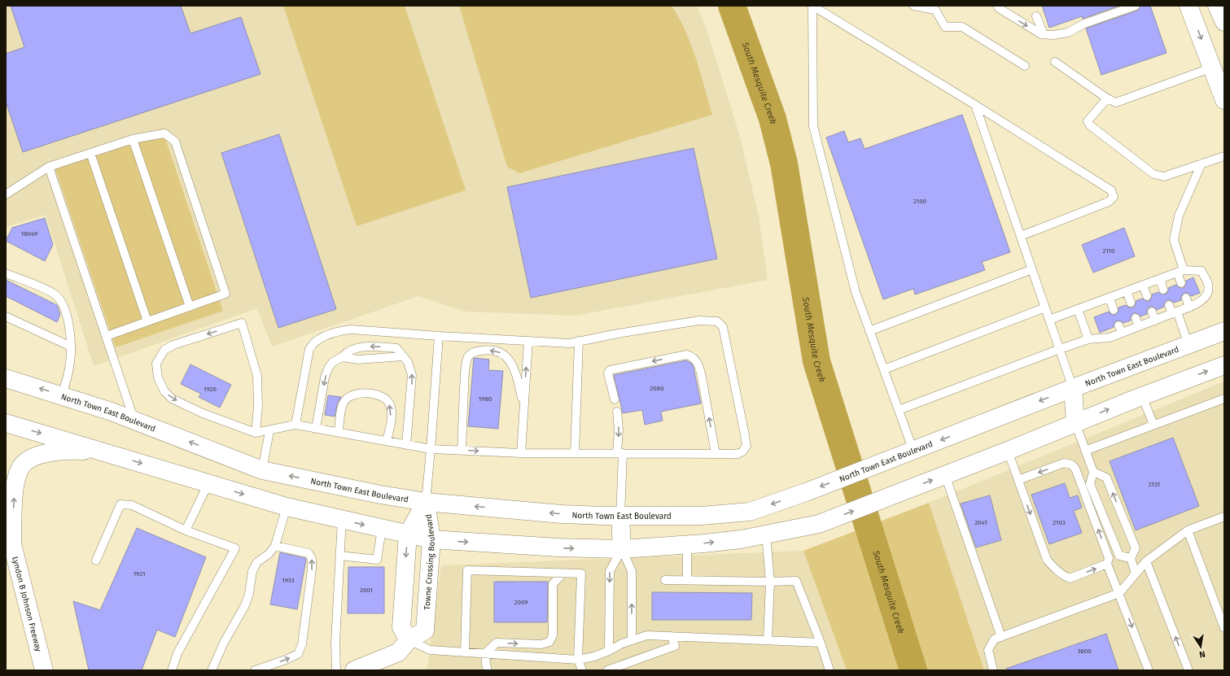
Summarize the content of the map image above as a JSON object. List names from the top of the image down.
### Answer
{
  "streets": {
    "main road": ["North Town East Boulevard", "Towne Crossing Boulevard", "Lyndon B Johnson Freeway"]
  },
  "crossings": [
    ["North Town East Boulevard", "Towne Crossing Boulevard"]
  ],
  "water": ["South Mesquite Creek"],
  "house_numbers": [
    "2100",
    "18049",
    "2110",
    "2080",
    "1920",
    "1980",
    "2131",
    "2041",
    "2103",
    "1921",
    "1933",
    "2001",
    "2009",
    "3600"
  ],
  "north": "bottom"
}
